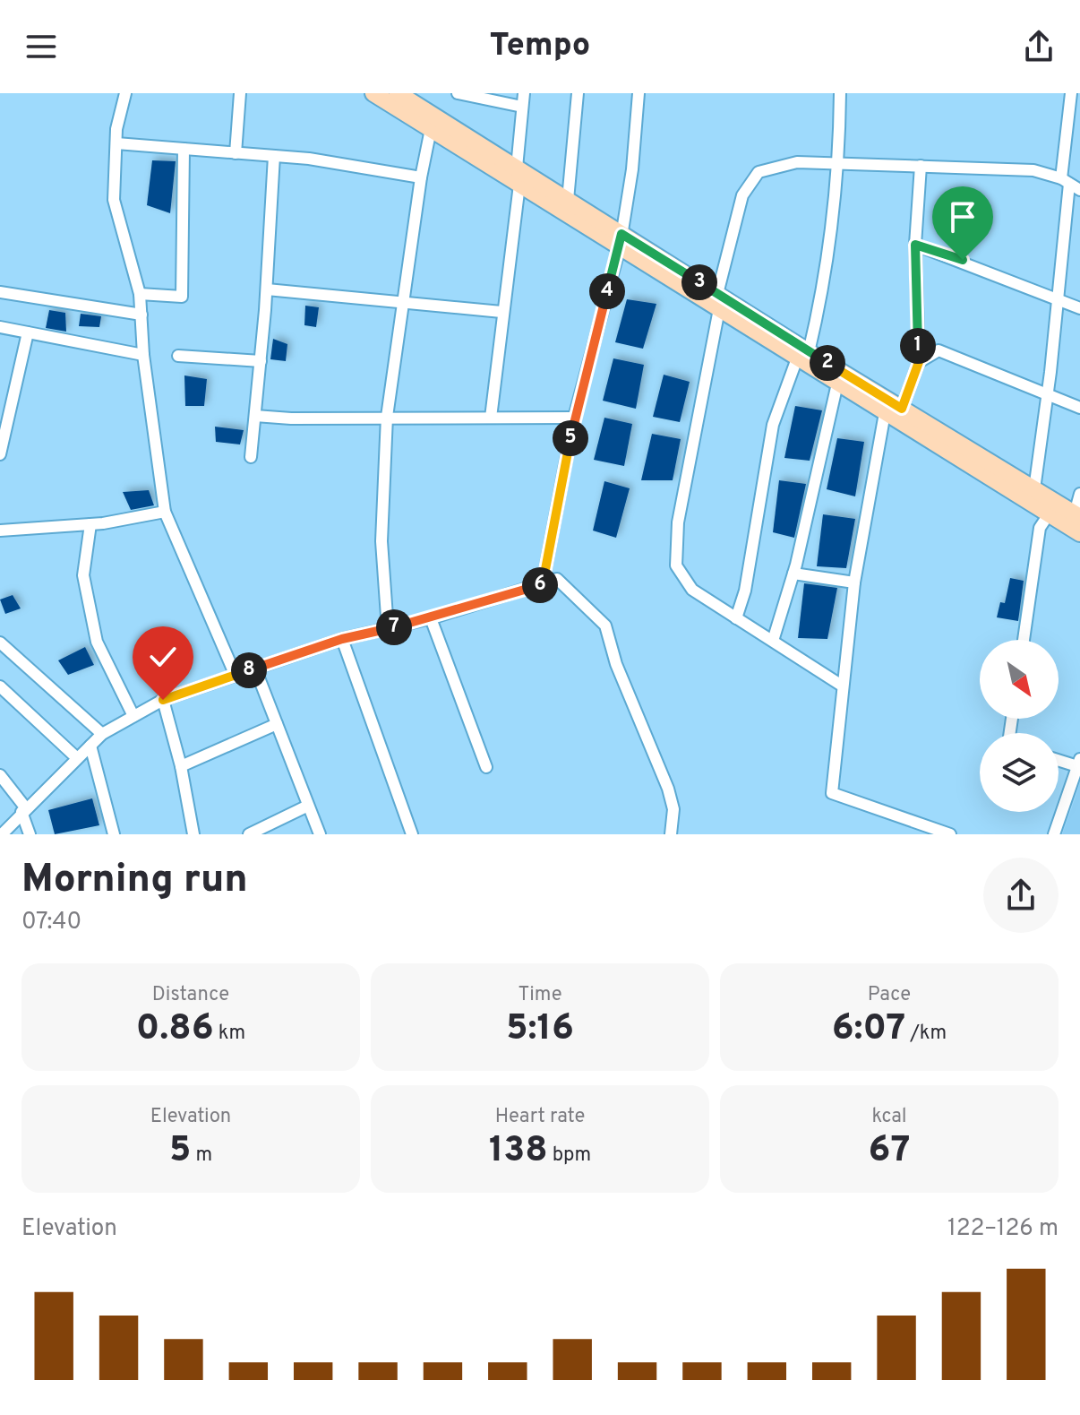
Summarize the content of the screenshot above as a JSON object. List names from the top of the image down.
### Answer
{
  "north": "bottom right",
  "page": {
    "header": "Tempo",
    "pins": [
      "3",
      "4",
      "1",
      "2",
      "5",
      "6",
      "7",
      "8"
    ],
    "heading": ["Morning run", "07:40"],
    "stats": [
      ["Distance", "0.86 km"],
      ["Time", "5:16"],
      ["Pace", "6:07 /km"],
      ["Elevation", "5 m"],
      ["Heart rate", "138 bpm"],
      ["kcal", "67"]
    ],
    "chart": ["Elevation", "122–126 m"]
  }
}
